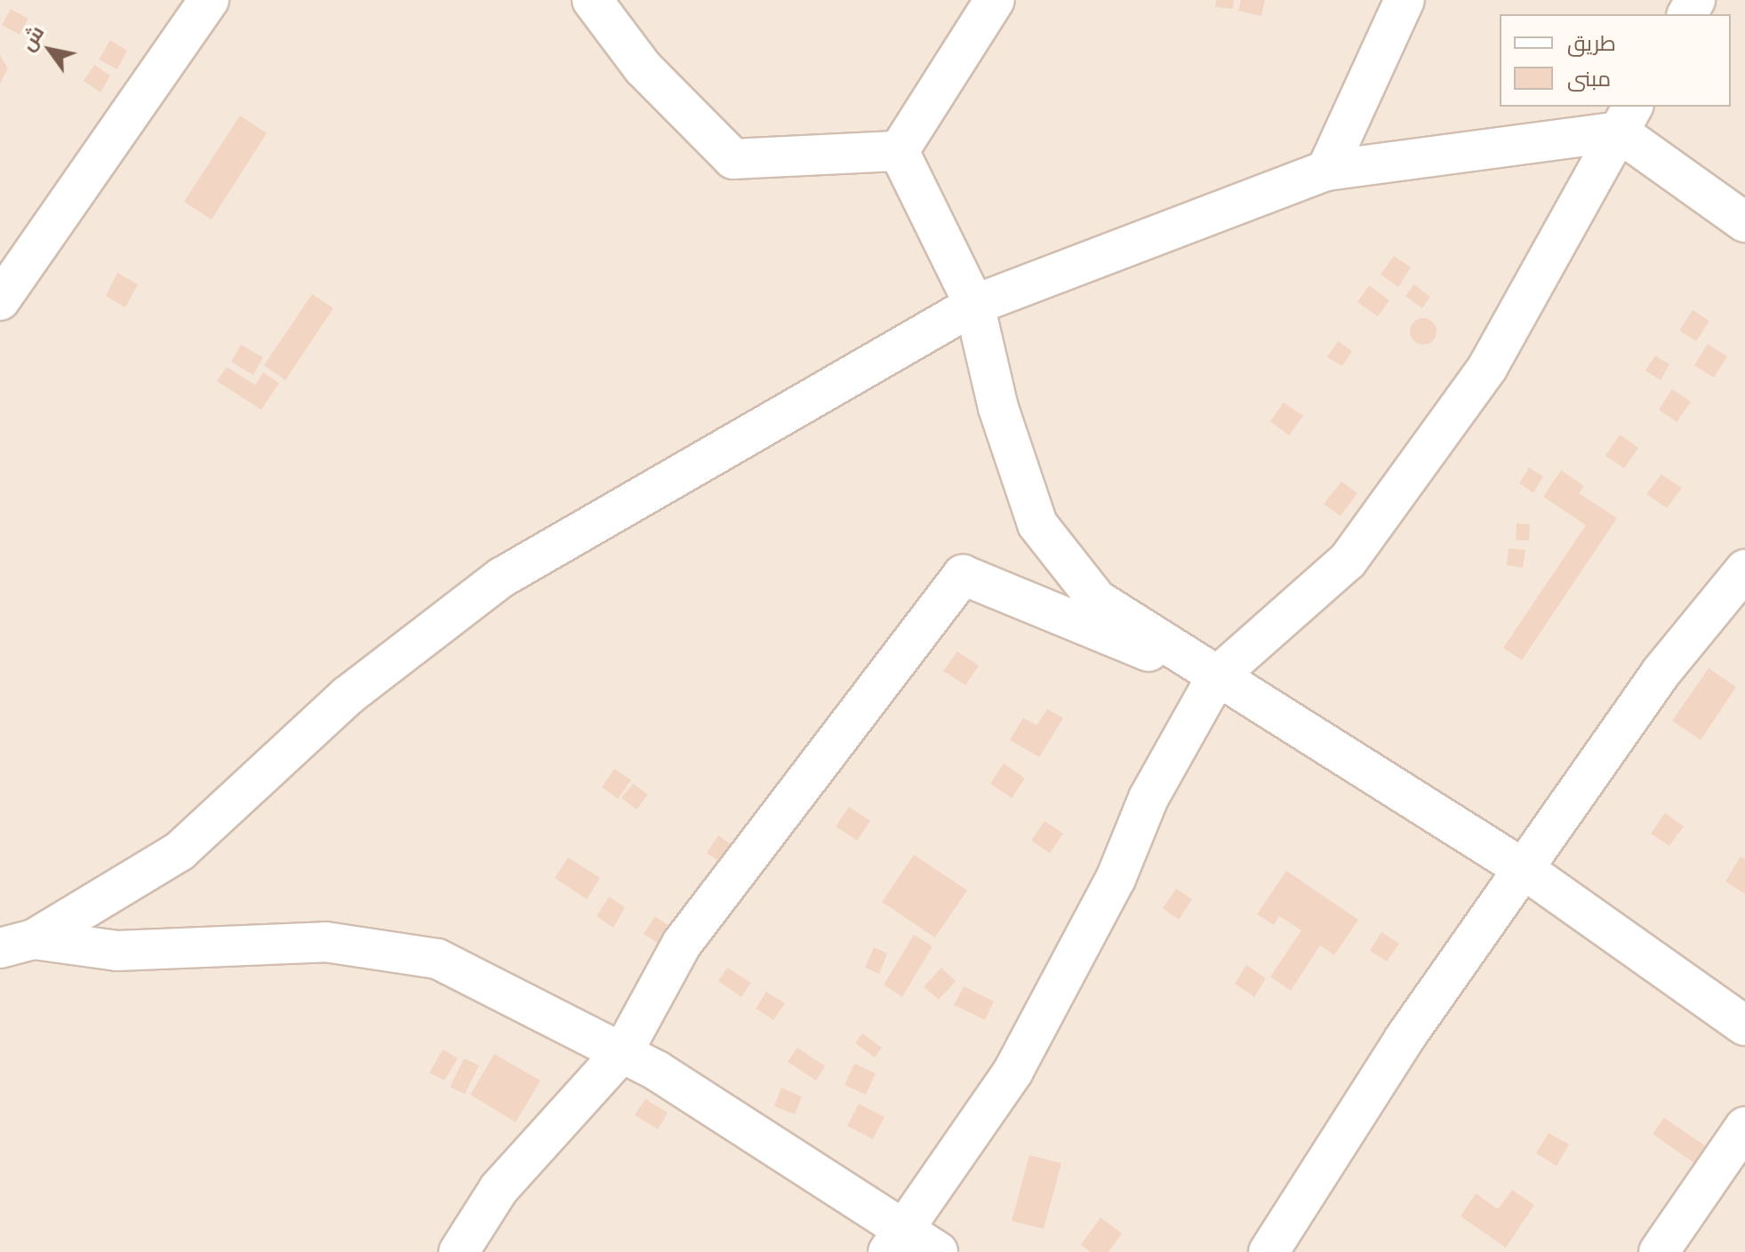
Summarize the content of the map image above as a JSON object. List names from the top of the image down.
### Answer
{
  "legend": ["طريق", "مبنى"],
  "north": "top left"
}
